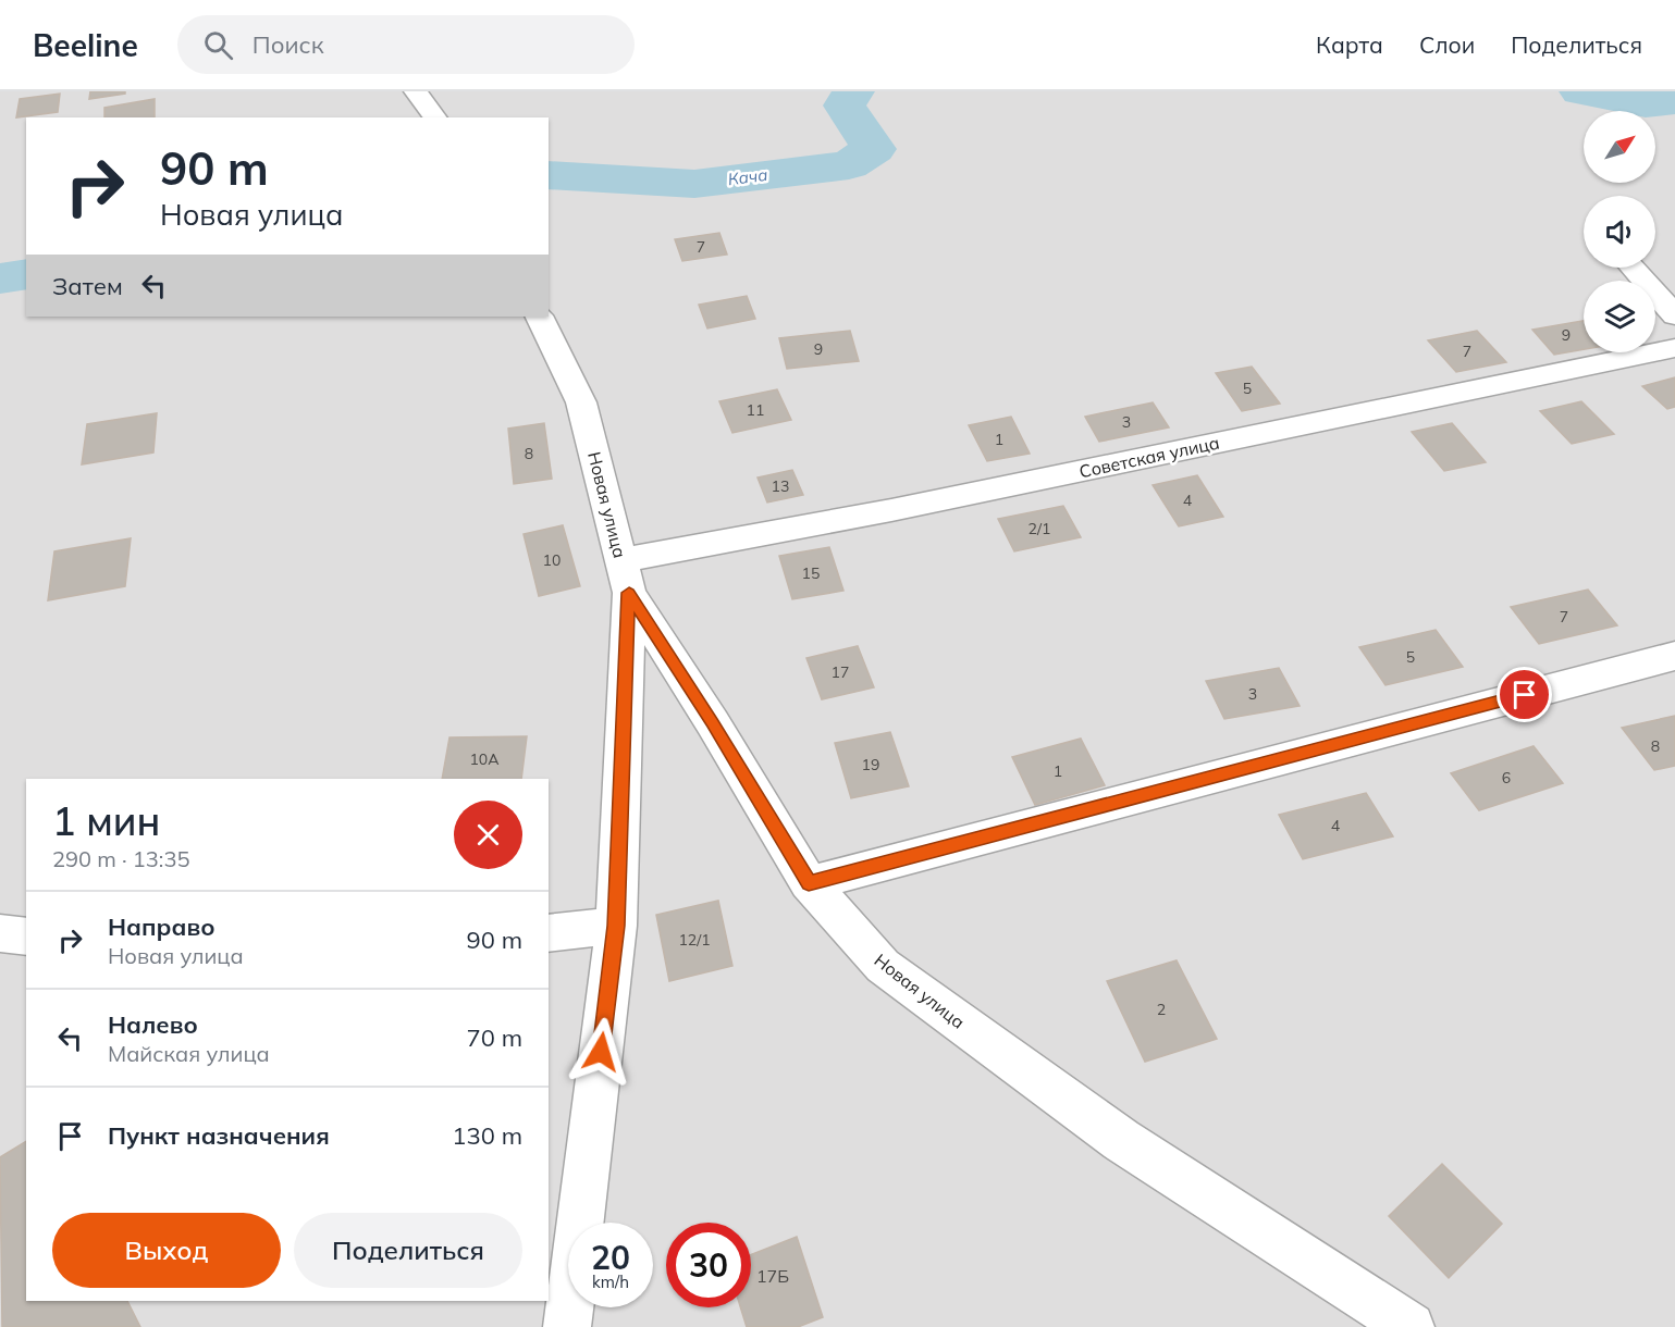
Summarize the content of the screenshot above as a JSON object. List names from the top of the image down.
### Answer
{
  "streets": {
    "street": ["Советская улица", "Новая улица"]
  },
  "crossings": [
    ["Советская улица", "Новая улица"]
  ],
  "water": ["Кача"],
  "house_numbers": [
    "7",
    "9",
    "9",
    "7",
    "5",
    "11",
    "3",
    "1",
    "8",
    "13",
    "4",
    "2/1",
    "10",
    "15",
    "7",
    "5",
    "17",
    "3",
    "8",
    "10А",
    "19",
    "1",
    "6",
    "4",
    "12/1",
    "2",
    "17Б"
  ],
  "north": "top right",
  "page": {
    "header": "Beeline",
    "search": "Поиск",
    "nav": ["Карта", "Слои", "Поделиться"],
    "turn": ["90 m", "Новая улица"],
    "then": "Затем",
    "heading": ["1 мин", "290 m · 13:35"],
    "list": [
      {
        "name": "Направо",
        "note": "Новая улица",
        "value": "90 m"
      },
      {
        "name": "Налево",
        "note": "Майская улица",
        "value": "70 m"
      },
      {
        "name": "Пункт назначения",
        "value": "130 m"
      }
    ],
    "buttons": ["Выход", "Поделиться"],
    "speed": "20 km/h",
    "limit": "30"
  }
}
